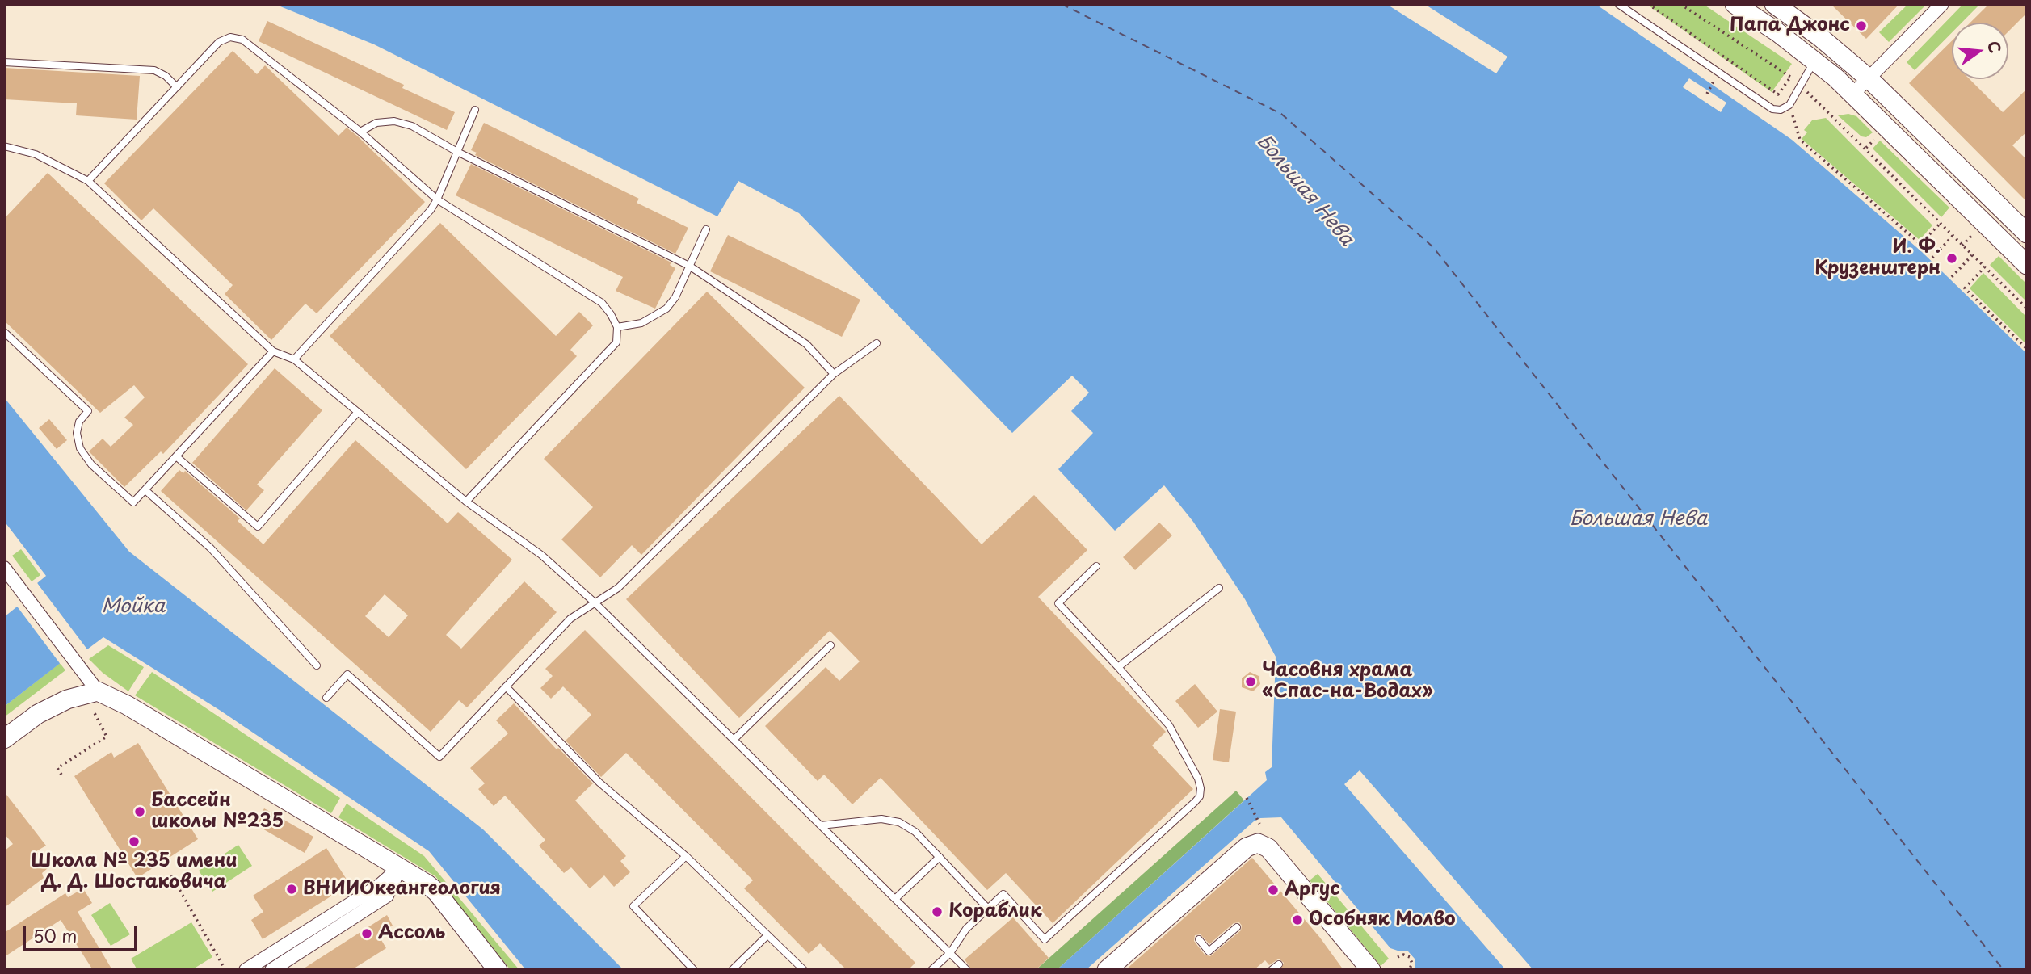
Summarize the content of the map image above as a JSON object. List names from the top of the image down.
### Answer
{
  "water": ["Большая Нева", "Мойка"],
  "places": [
    "Папа Джонс",
    "И. Ф. Крузенштерн",
    "Часовня храма «Спас-на-Водах»",
    "Бассейн школы №235",
    "Школа № 235 имени Д. Д. Шостаковича",
    "ВНИИОкеангеология",
    "Аргус",
    "Кораблик",
    "Особняк Молво",
    "Ассоль"
  ],
  "scale_bar": "50 m",
  "north": "right"
}
